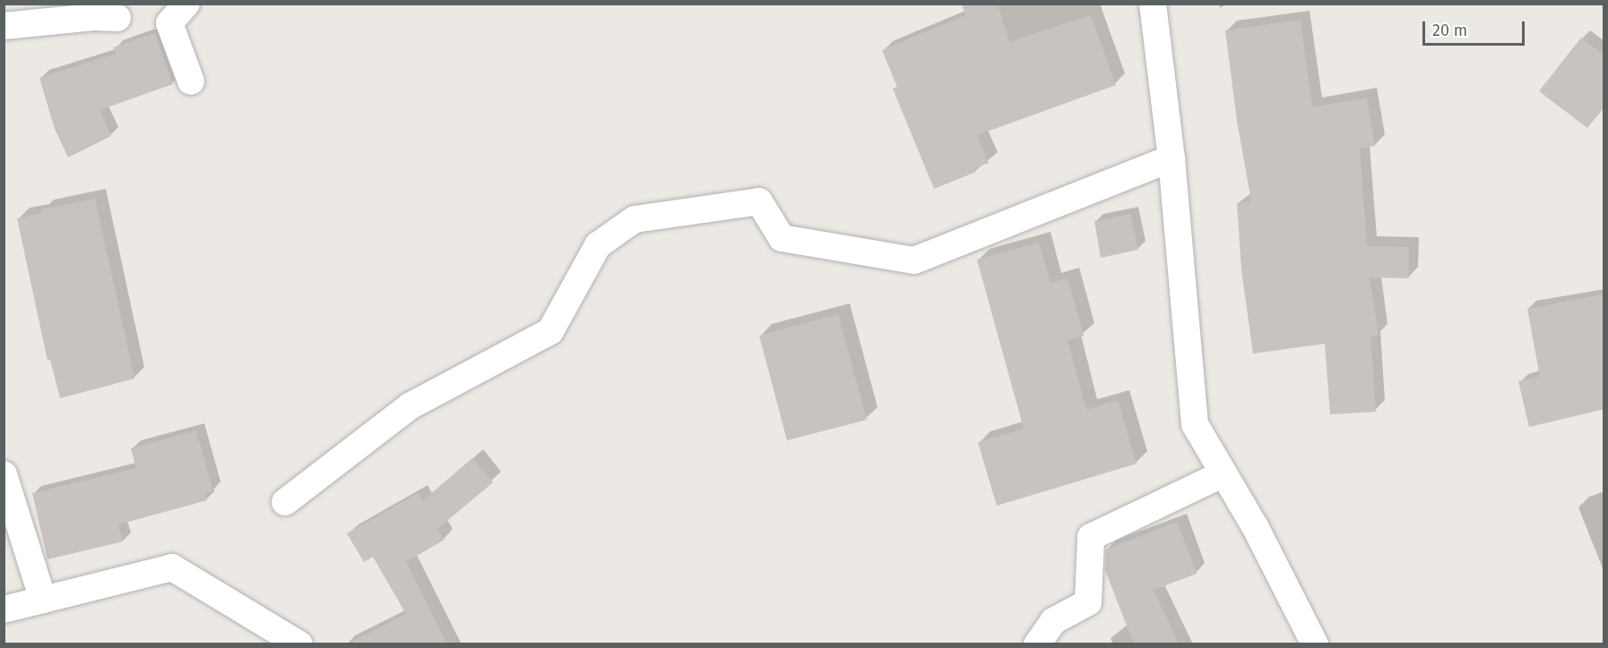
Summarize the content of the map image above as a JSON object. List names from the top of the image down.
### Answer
{
  "scale_bar": "20 m"
}
